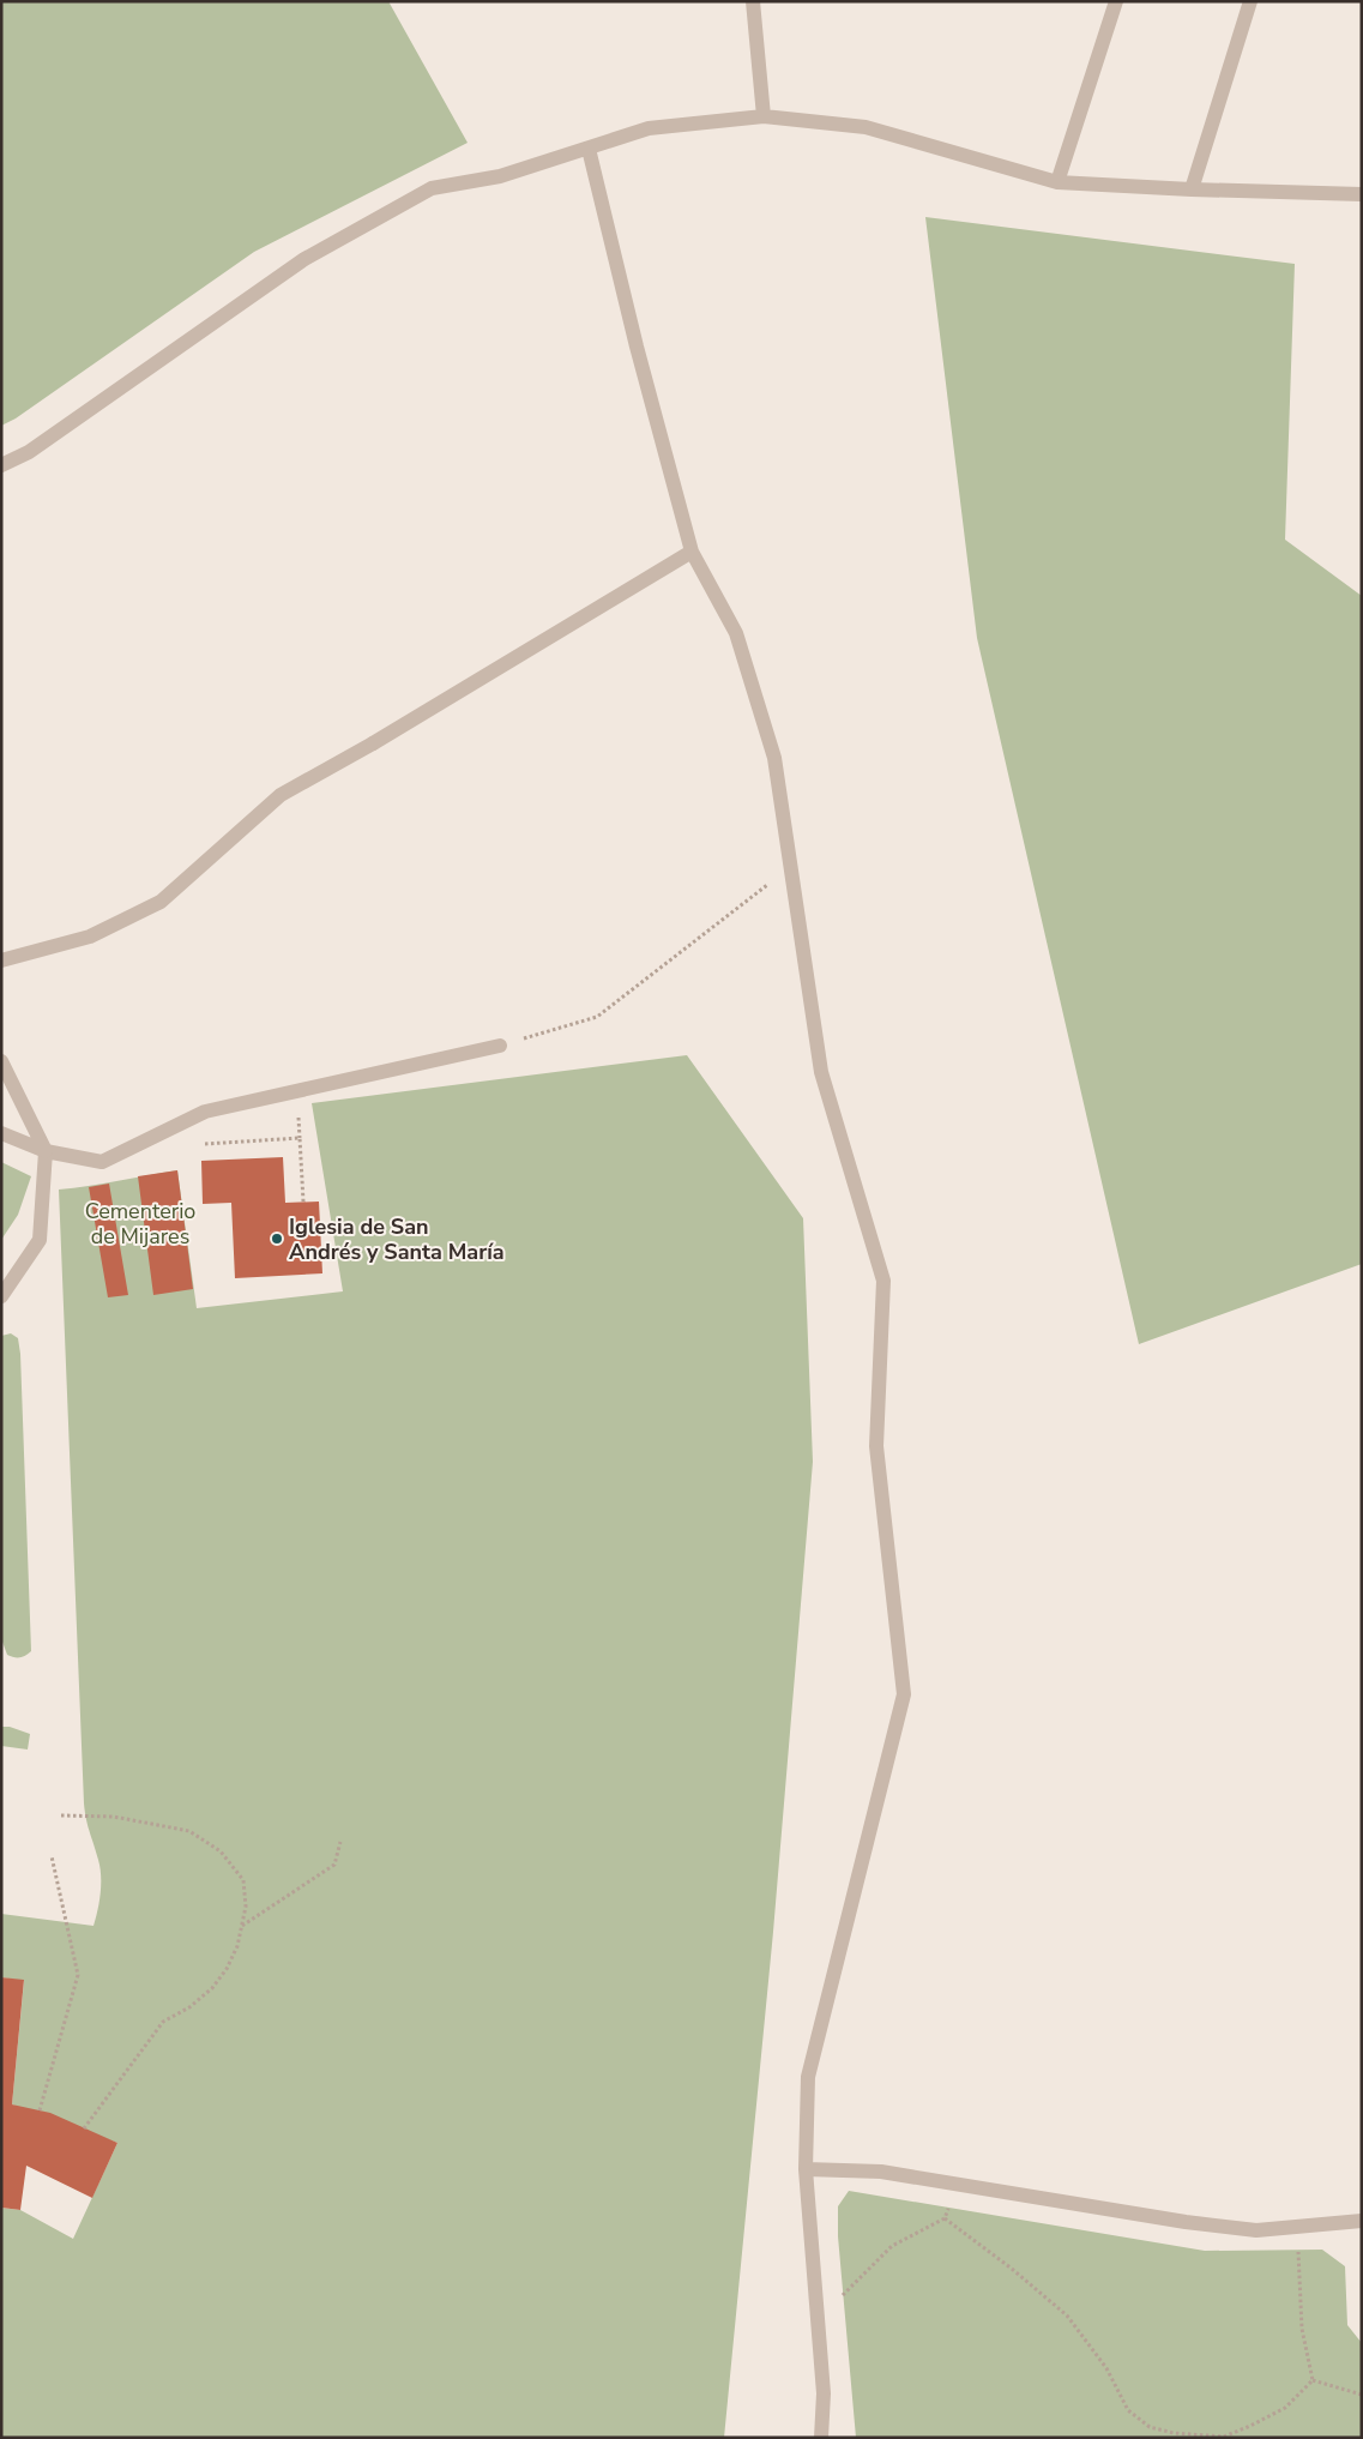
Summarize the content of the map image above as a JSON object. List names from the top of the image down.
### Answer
{
  "parks": ["Cementerio de Mijares"],
  "places": ["Iglesia de San Andrés y Santa María"]
}
